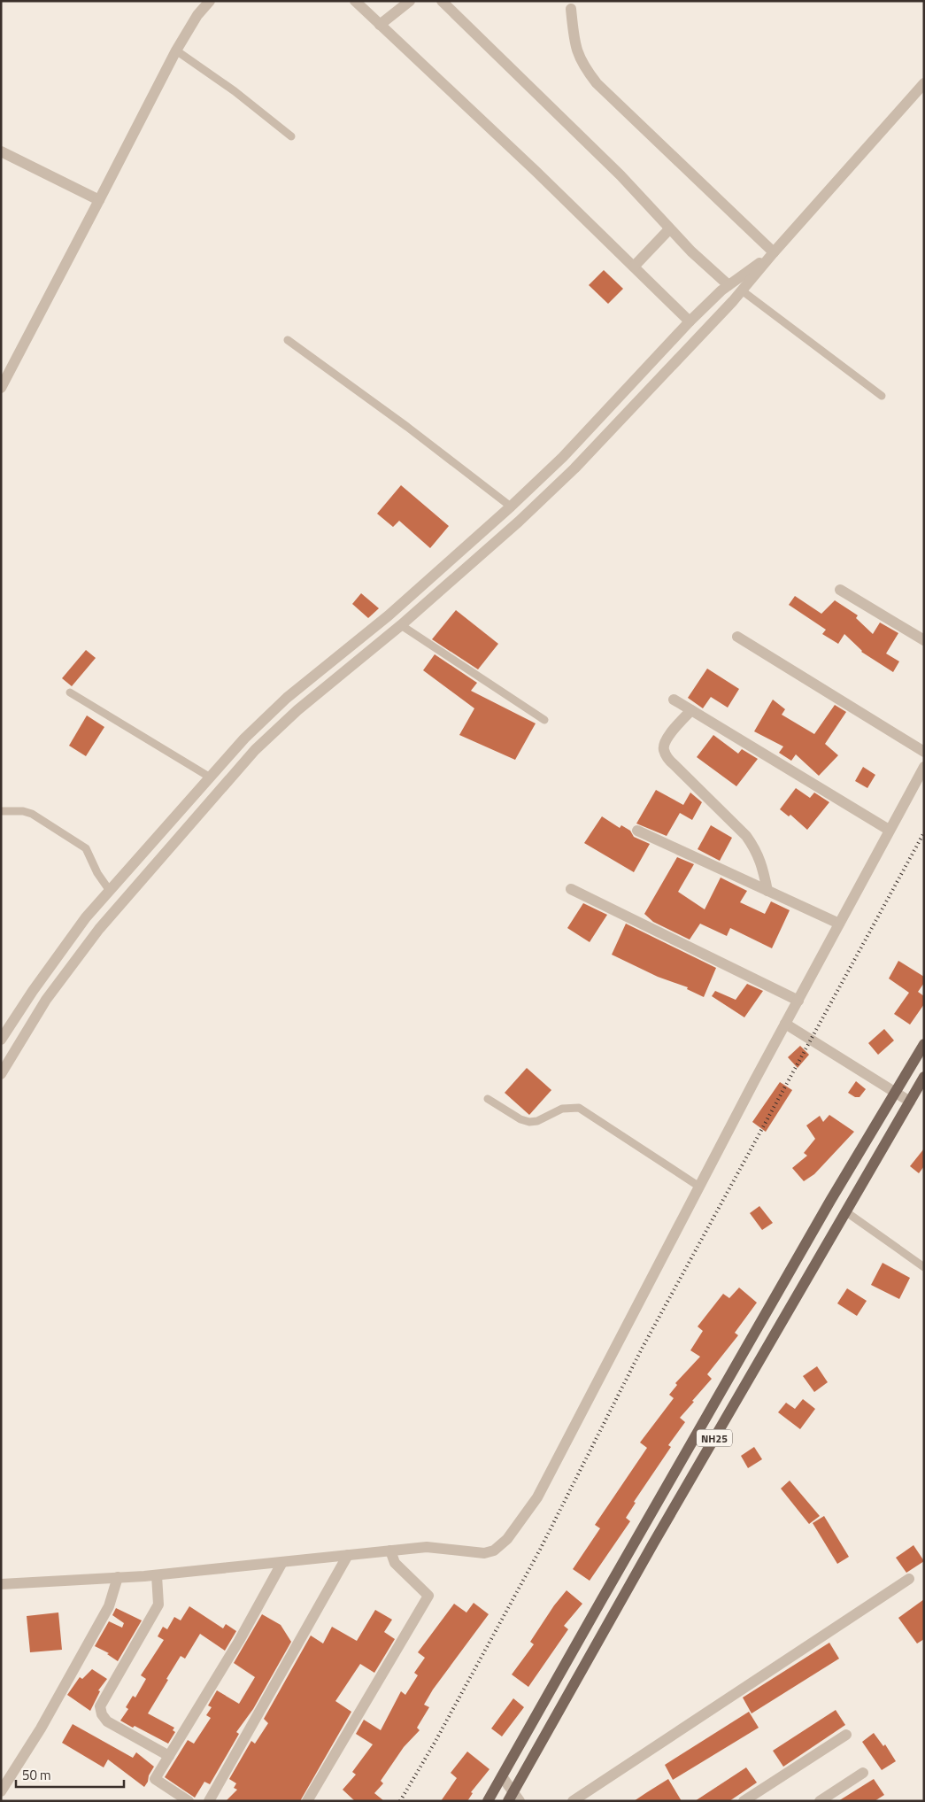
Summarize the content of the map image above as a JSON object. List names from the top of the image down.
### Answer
{
  "streets": {
    "main road": ["NH25"]
  },
  "scale_bar": "50 m"
}
